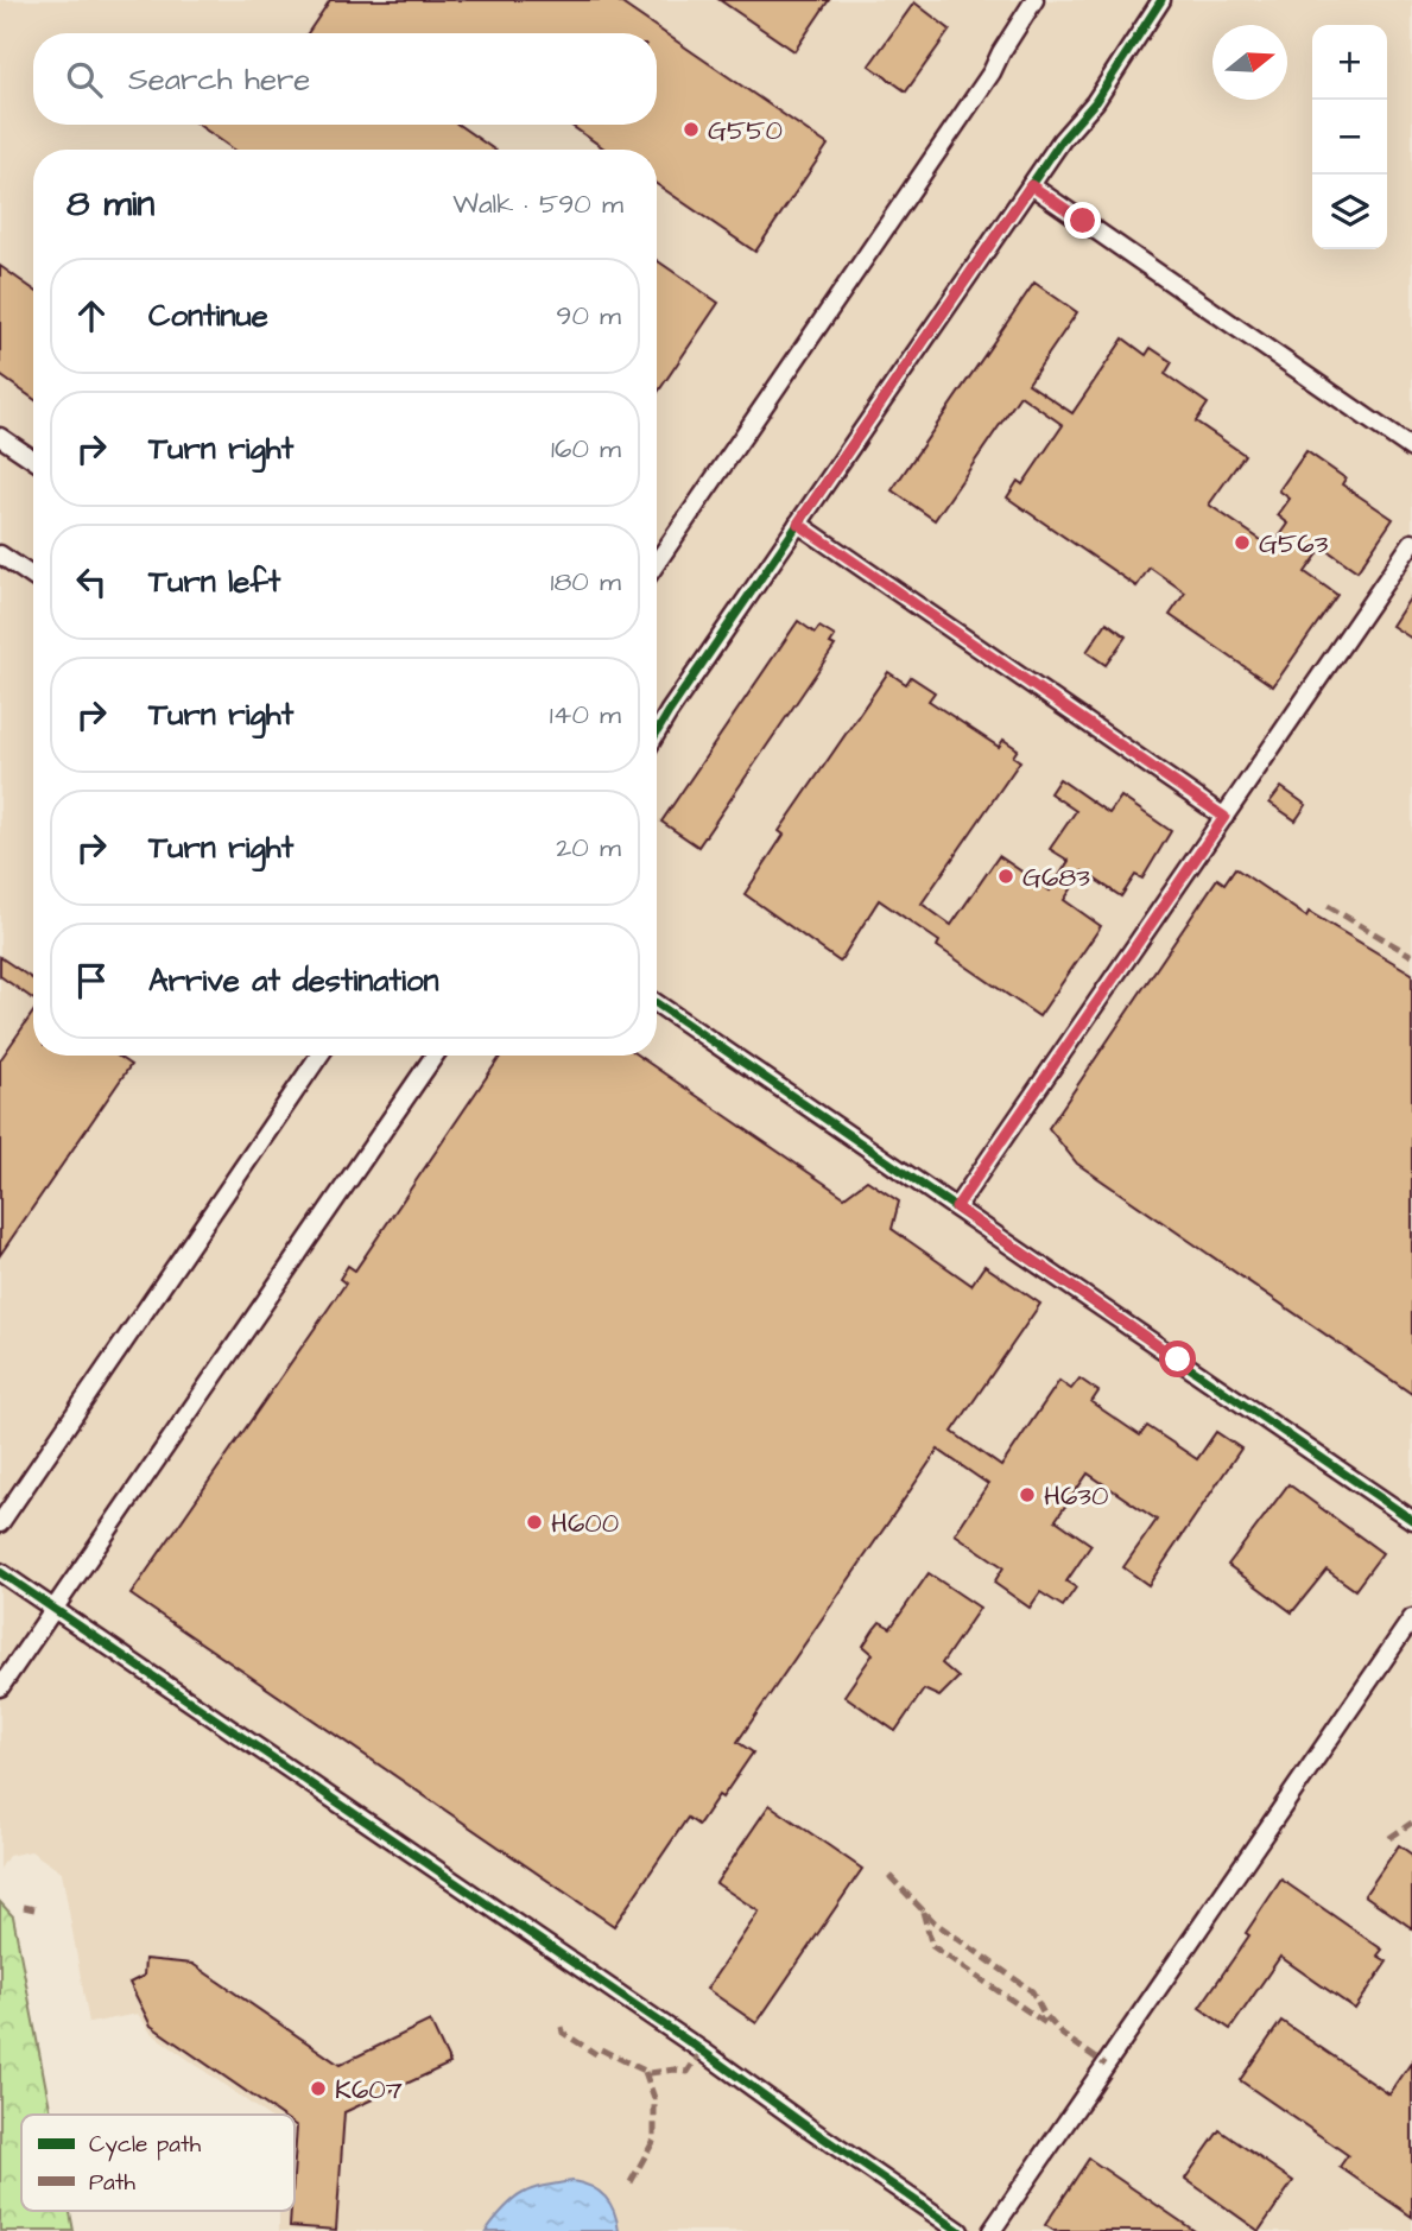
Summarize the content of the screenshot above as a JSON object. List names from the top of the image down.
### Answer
{
  "places": [
    "G550",
    "G563",
    "G683",
    "H630",
    "H600",
    "K607"
  ],
  "legend": ["Cycle path", "Path"],
  "north": "right",
  "page": {
    "map_buttons": ["+", "−"],
    "search": "Search here",
    "heading": ["8 min", "Walk · 590 m"],
    "list": [
      ["Continue", "90 m"],
      ["Turn right", "160 m"],
      ["Turn left", "180 m"],
      ["Turn right", "140 m"],
      ["Turn right", "20 m"],
      "Arrive at destination"
    ]
  }
}
